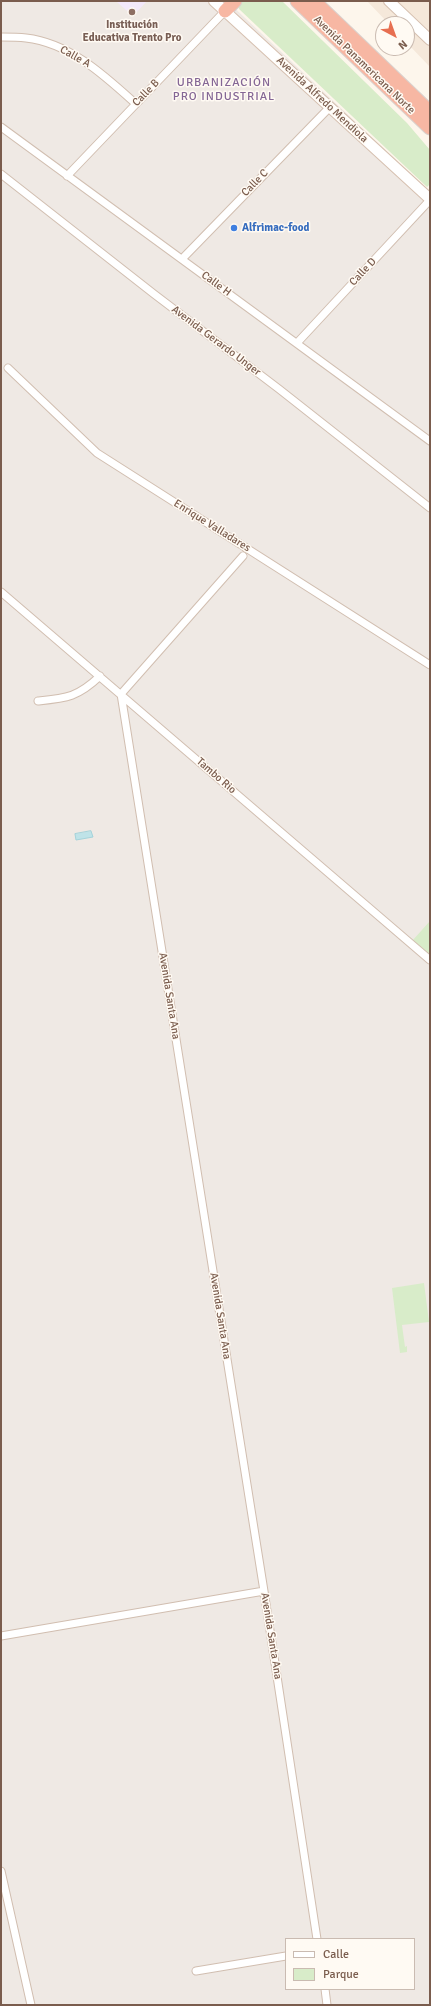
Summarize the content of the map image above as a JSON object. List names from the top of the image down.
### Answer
{
  "streets": {
    "highway": ["Avenida Panamericana Norte"],
    "street": [
      "Calle A",
      "Calle B",
      "Avenida Alfredo Mendiola",
      "Calle C",
      "Calle D",
      "Calle H",
      "Avenida Gerardo Unger",
      "Enrique Valladares",
      "Tambo Rio",
      "Avenida Santa Ana"
    ]
  },
  "crossings": [
    ["Calle A", "Calle B"],
    ["Calle B", "Avenida Alfredo Mendiola"],
    ["Calle B", "Calle H"],
    ["Avenida Alfredo Mendiola", "Calle C"],
    ["Avenida Alfredo Mendiola", "Calle D"],
    ["Calle C", "Calle H"],
    ["Calle D", "Calle H"],
    ["Tambo Rio", "Avenida Santa Ana"]
  ],
  "districts": ["URBANIZACIÓN PRO INDUSTRIAL"],
  "places": ["Institución Educativa Trento Pro", "Alfrimac-food"],
  "legend": ["Calle", "Parque"],
  "north": "bottom right"
}
